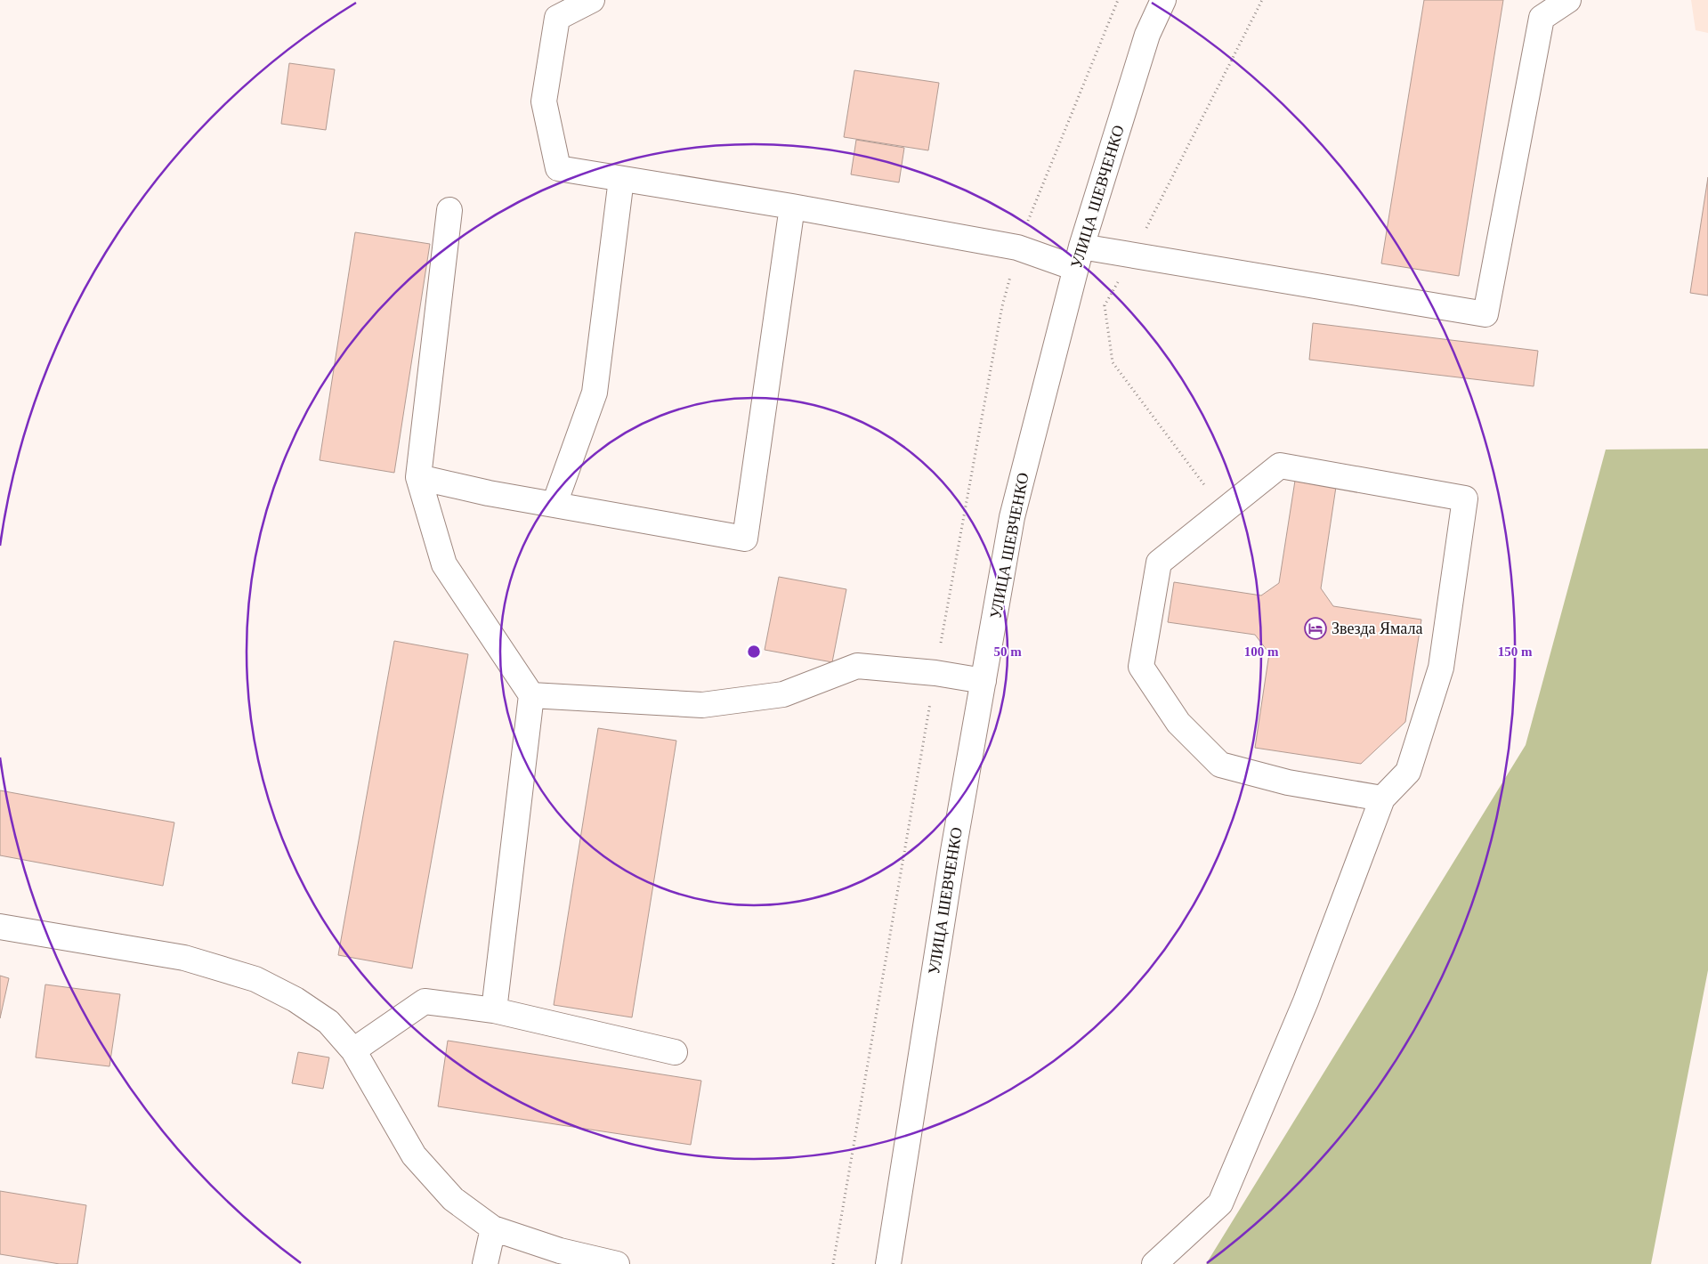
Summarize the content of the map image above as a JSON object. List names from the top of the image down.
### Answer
{
  "streets": {
    "street": ["УЛИЦА ШЕВЧЕНКО"]
  },
  "places": {
    "hotel": ["Звезда Ямала"]
  },
  "rings": ["50 m", "100 m", "150 m"]
}
